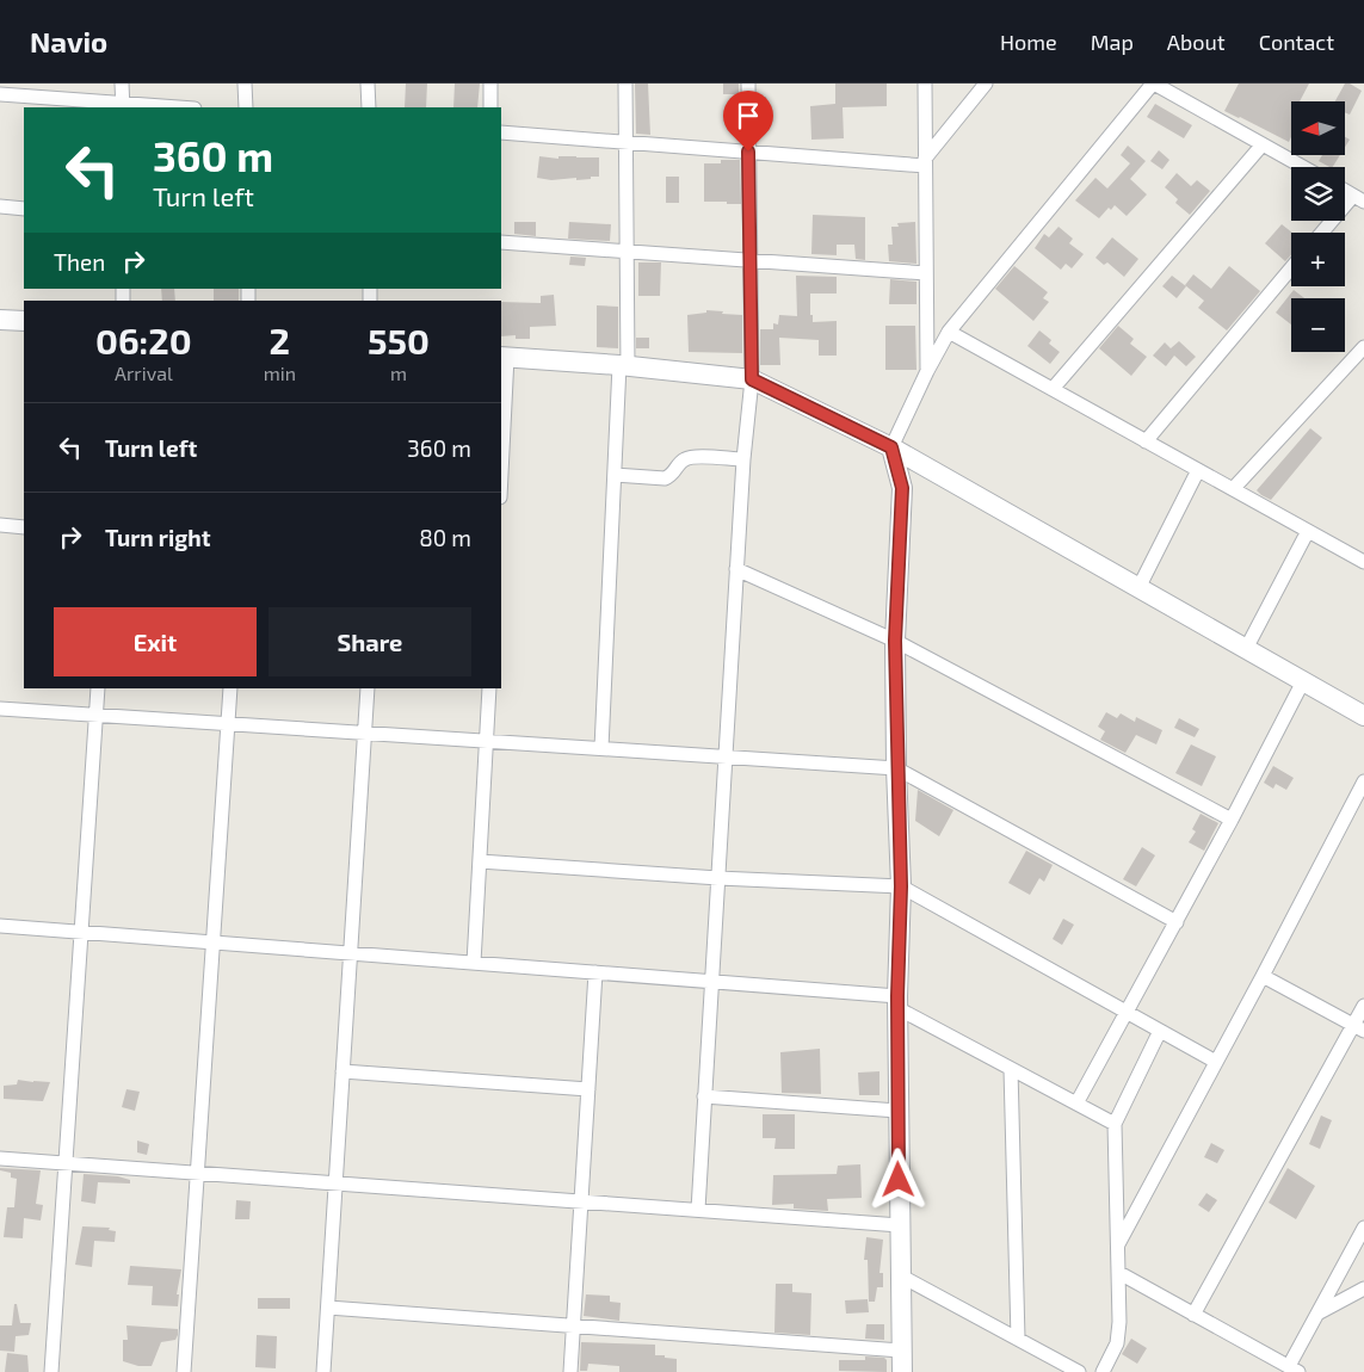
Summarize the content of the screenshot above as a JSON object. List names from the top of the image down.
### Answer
{
  "north": "left",
  "page": {
    "header": "Navio",
    "nav": [
      "Home",
      "Map",
      "About",
      "Contact"
    ],
    "map_buttons": ["+", "−"],
    "turn": ["360 m", "Turn left"],
    "then": "Then",
    "eta": [
      "06:20",
      "Arrival",
      "2",
      "min",
      "550",
      "m"
    ],
    "list": [
      {
        "name": "Turn left",
        "value": "360 m"
      },
      {
        "name": "Turn right",
        "value": "80 m"
      }
    ],
    "buttons": ["Exit", "Share"]
  }
}
